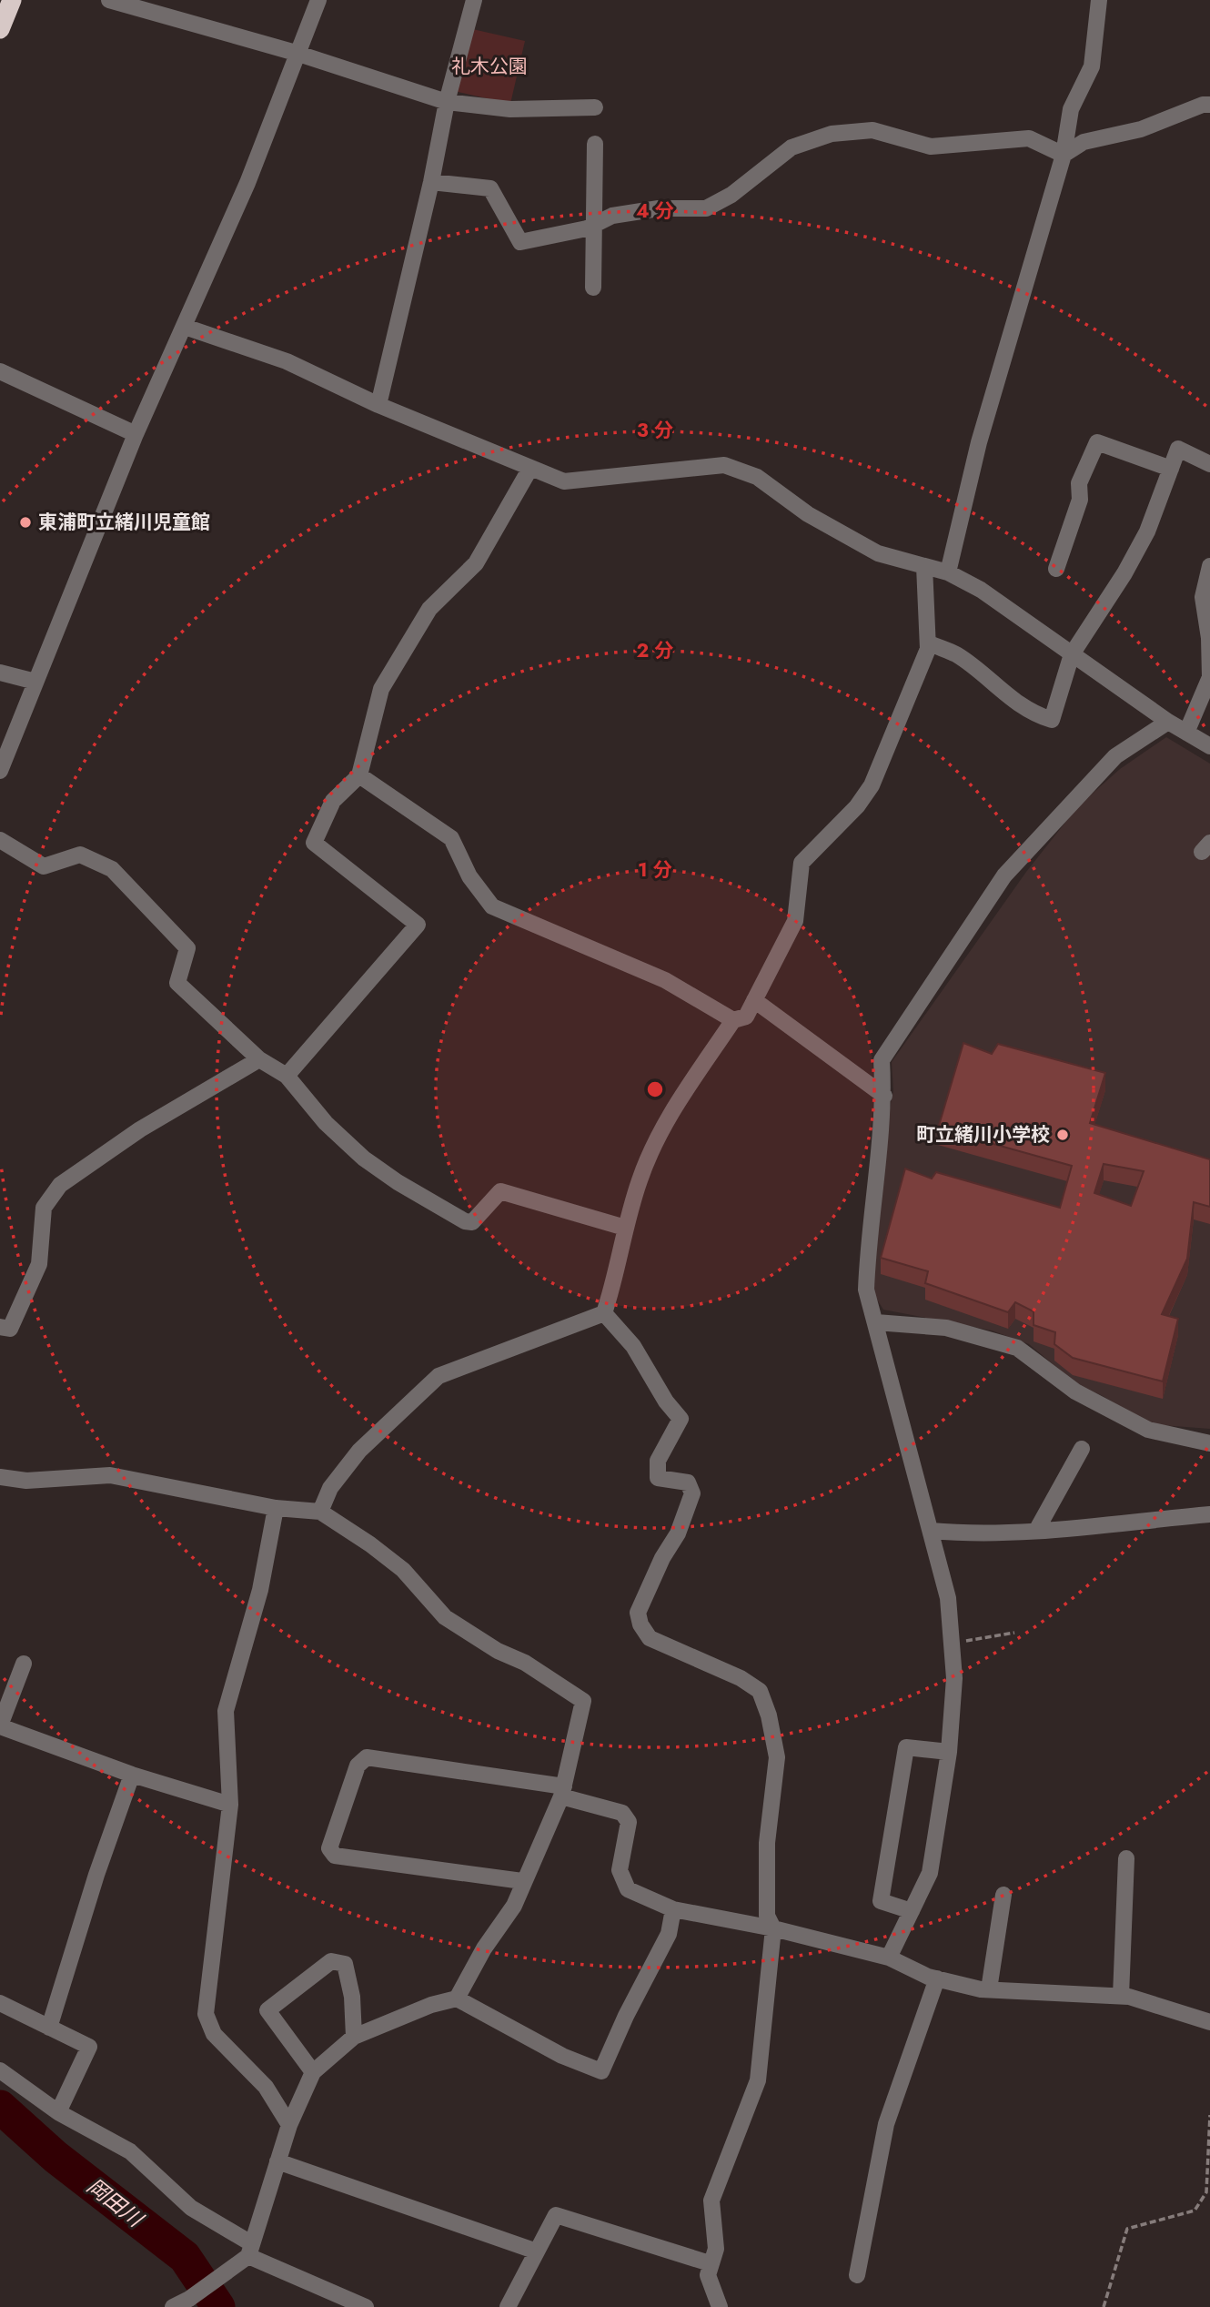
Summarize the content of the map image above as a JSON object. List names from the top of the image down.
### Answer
{
  "water": ["岡田川"],
  "parks": ["礼木公園"],
  "places": ["東浦町立緒川児童館", "町立緒川小学校"],
  "rings": [
    "4 分",
    "3 分",
    "2 分",
    "1 分"
  ]
}
